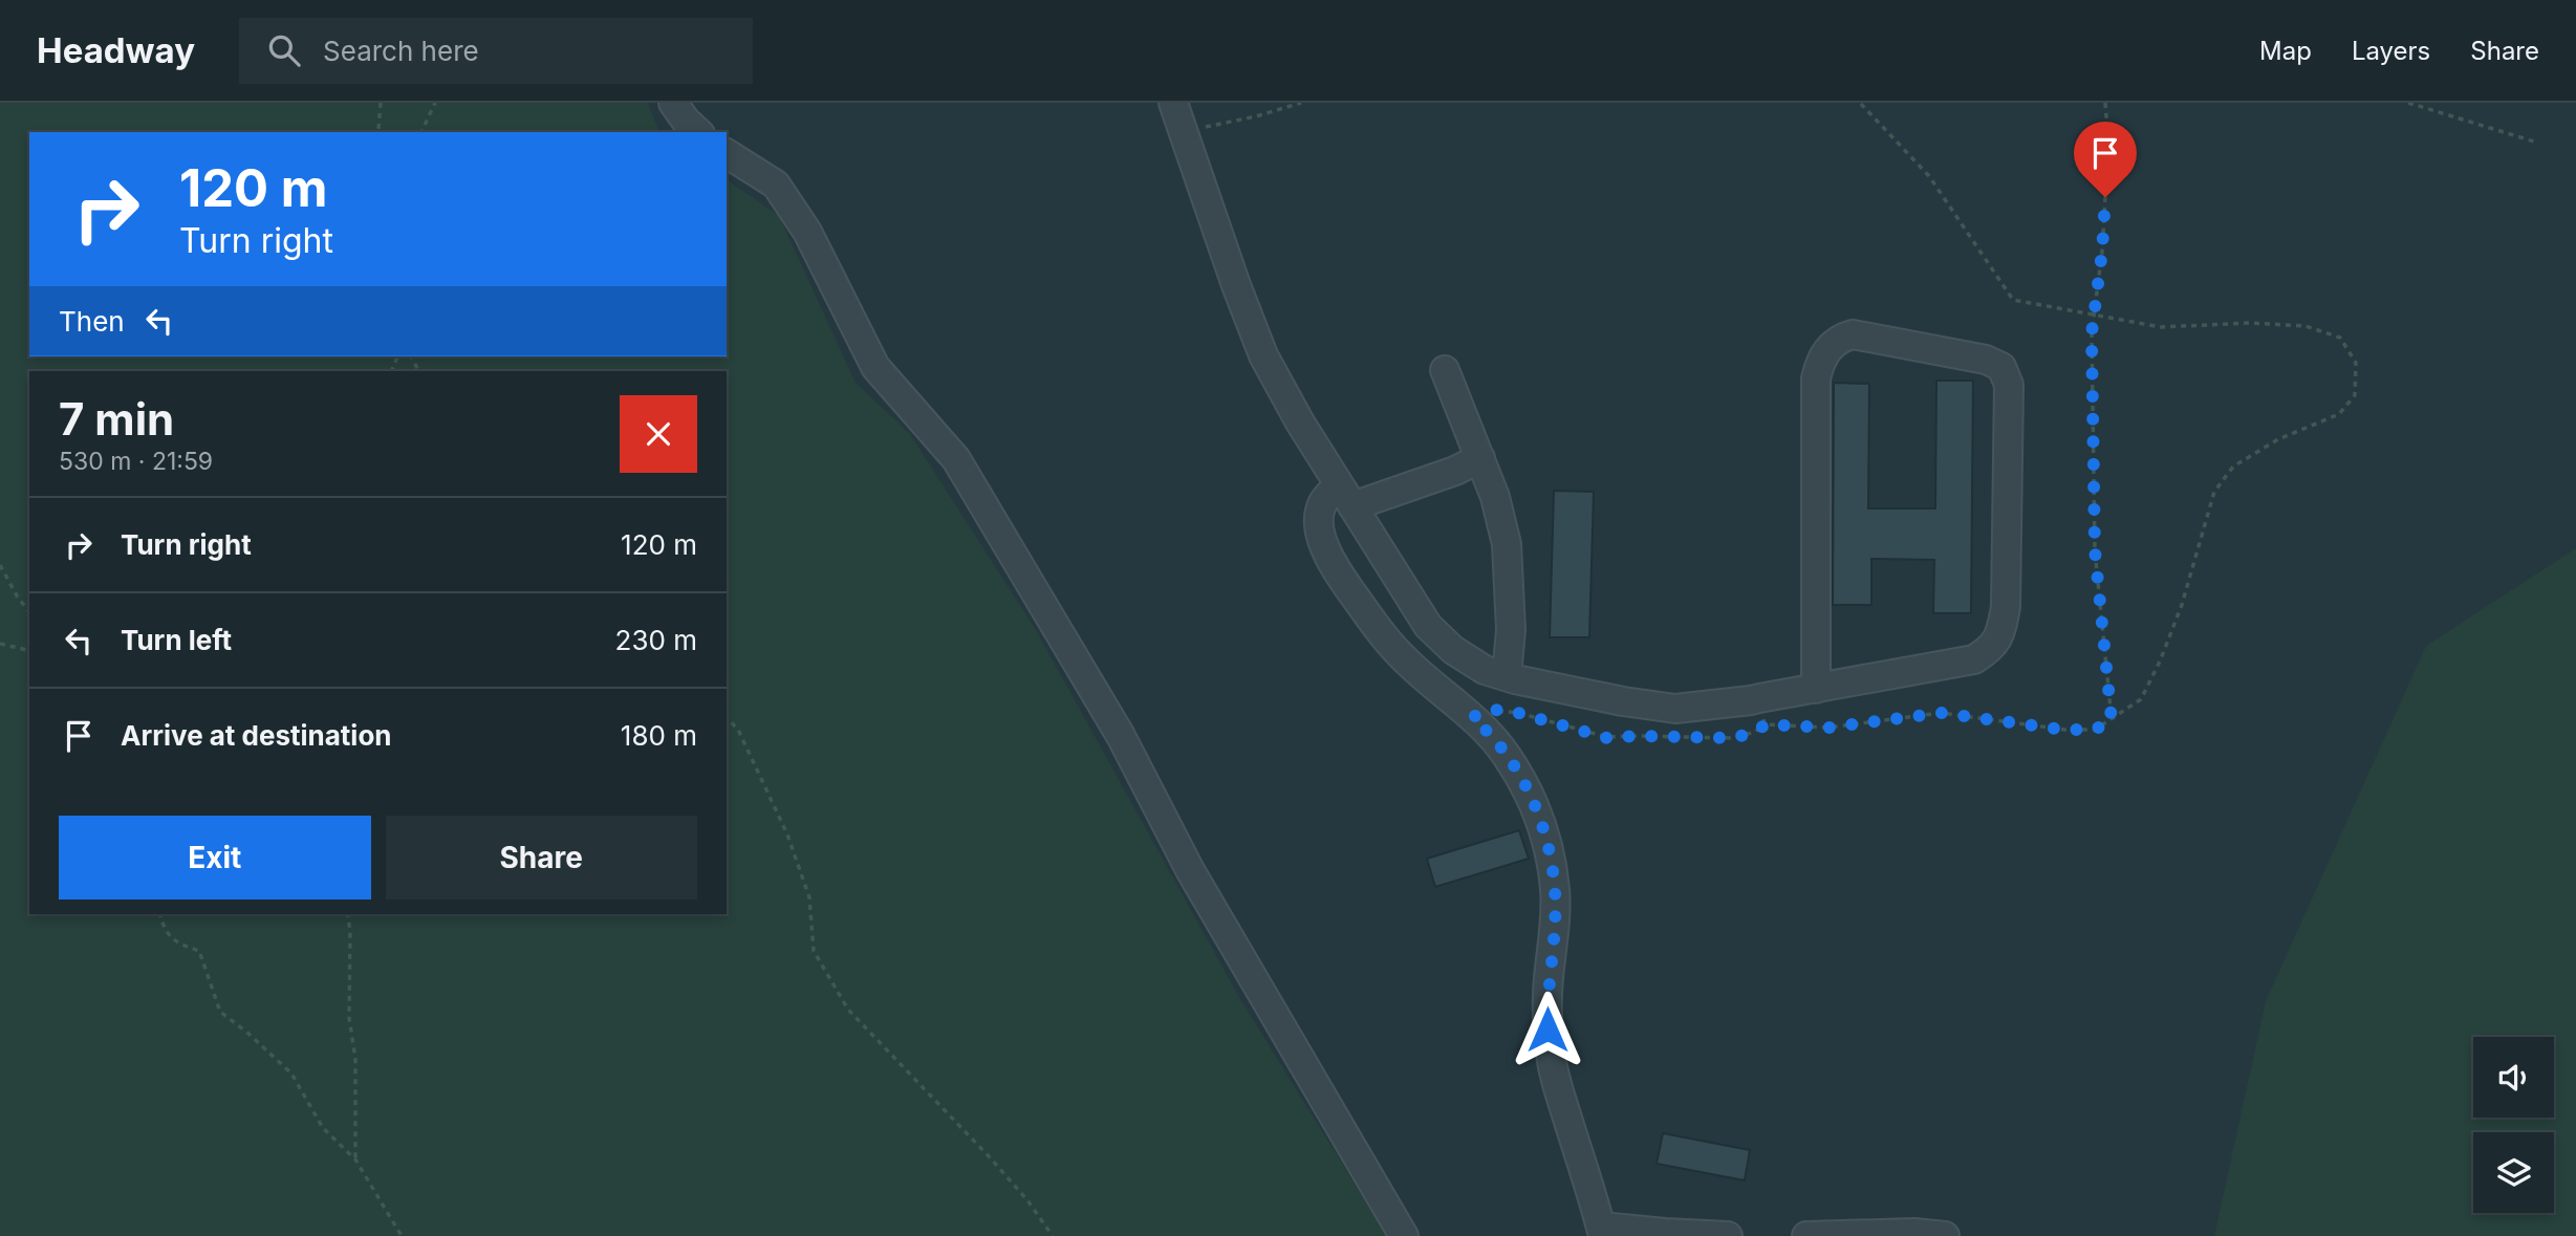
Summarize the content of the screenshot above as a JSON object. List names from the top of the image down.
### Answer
{
  "page": {
    "header": "Headway",
    "search": "Search here",
    "nav": ["Map", "Layers", "Share"],
    "turn": ["120 m", "Turn right"],
    "then": "Then",
    "heading": ["7 min", "530 m · 21:59"],
    "list": [
      {
        "name": "Turn right",
        "value": "120 m"
      },
      {
        "name": "Turn left",
        "value": "230 m"
      },
      {
        "name": "Arrive at destination",
        "value": "180 m"
      }
    ],
    "buttons": ["Exit", "Share"]
  }
}
